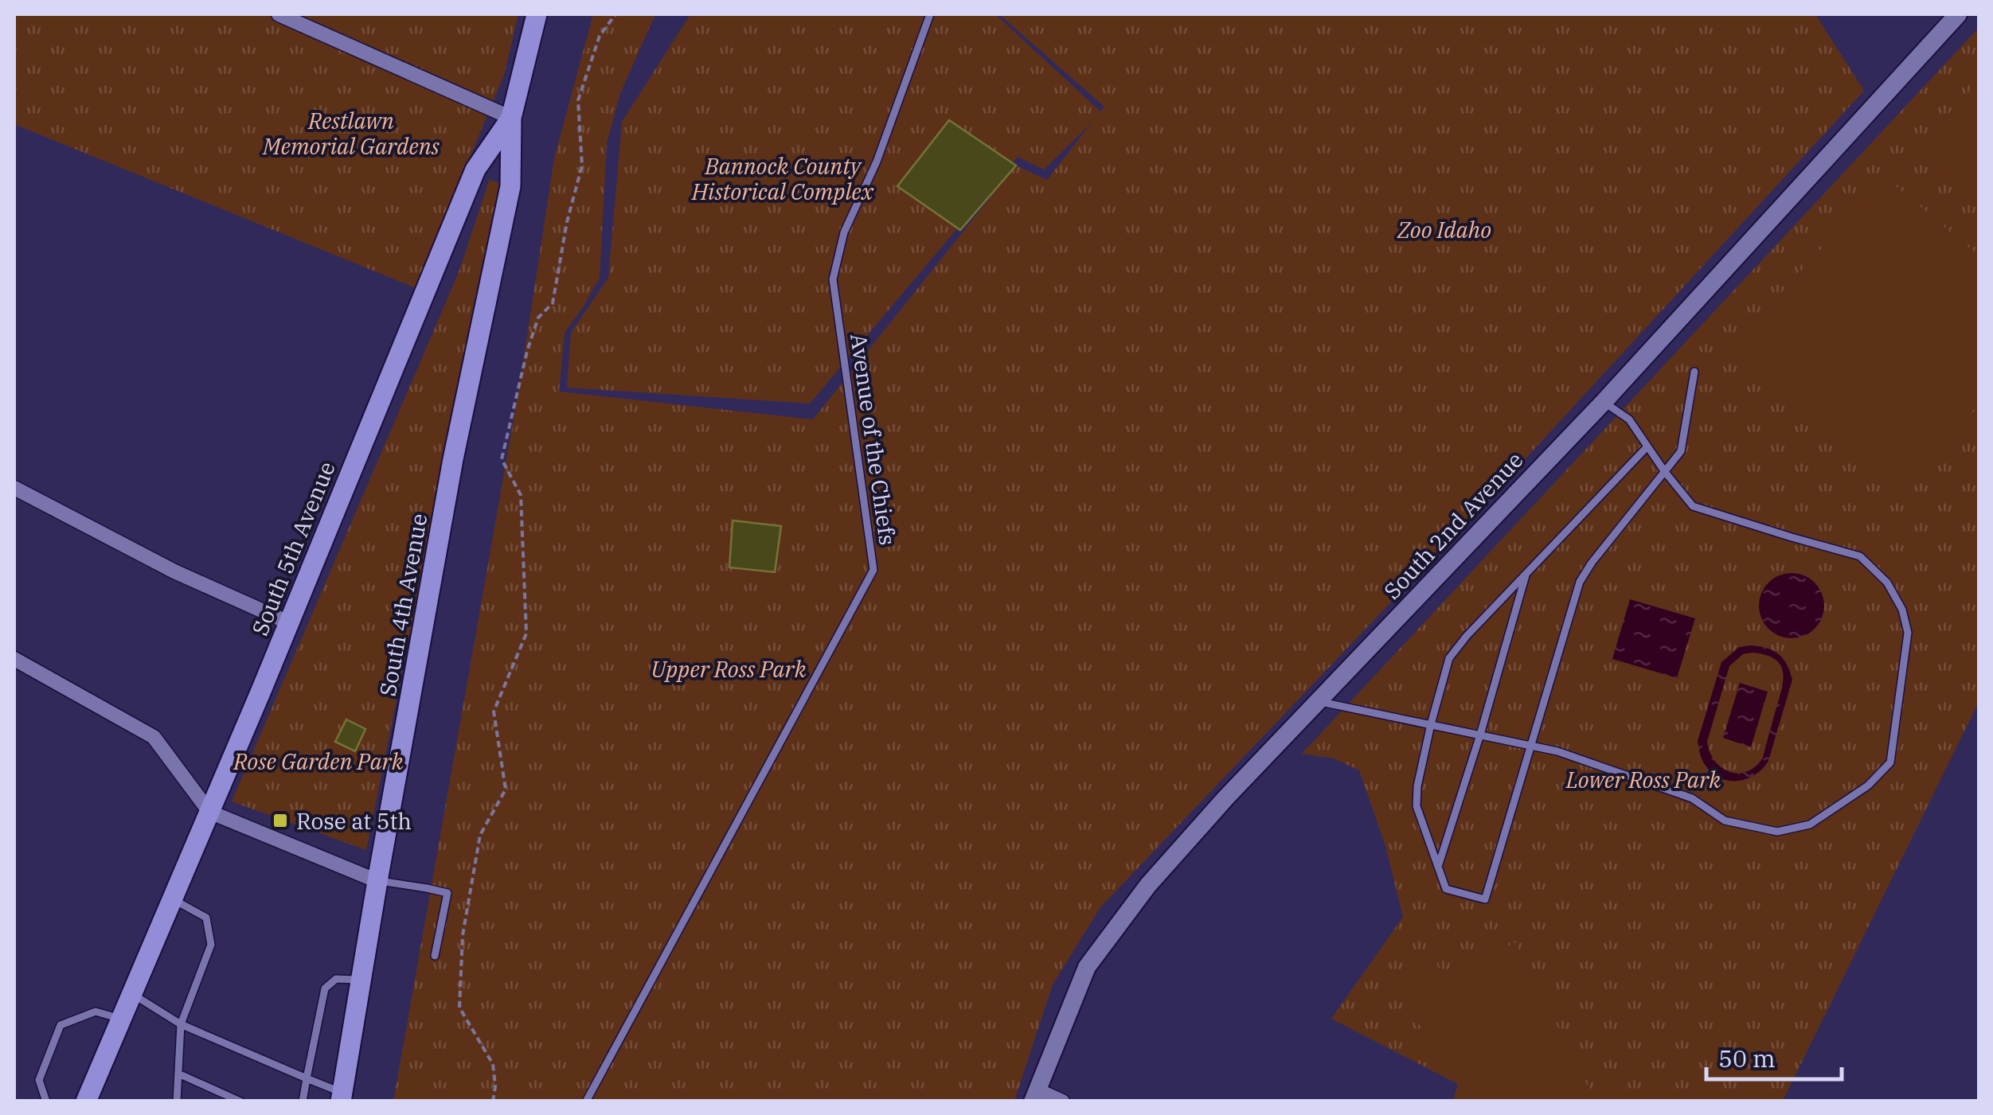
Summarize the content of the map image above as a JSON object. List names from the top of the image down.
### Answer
{
  "streets": {
    "main road": ["South 5th Avenue", "South 4th Avenue"],
    "street": ["South 2nd Avenue"],
    "lane": ["Avenue of the Chiefs"]
  },
  "crossings": [
    ["South 5th Avenue", "South 4th Avenue"]
  ],
  "parks": [
    "Restlawn Memorial Gardens",
    "Bannock County Historical Complex",
    "Zoo Idaho",
    "Upper Ross Park",
    "Rose Garden Park",
    "Lower Ross Park"
  ],
  "places": {
    "transit": ["Rose at 5th"]
  },
  "scale_bar": "50 m"
}
